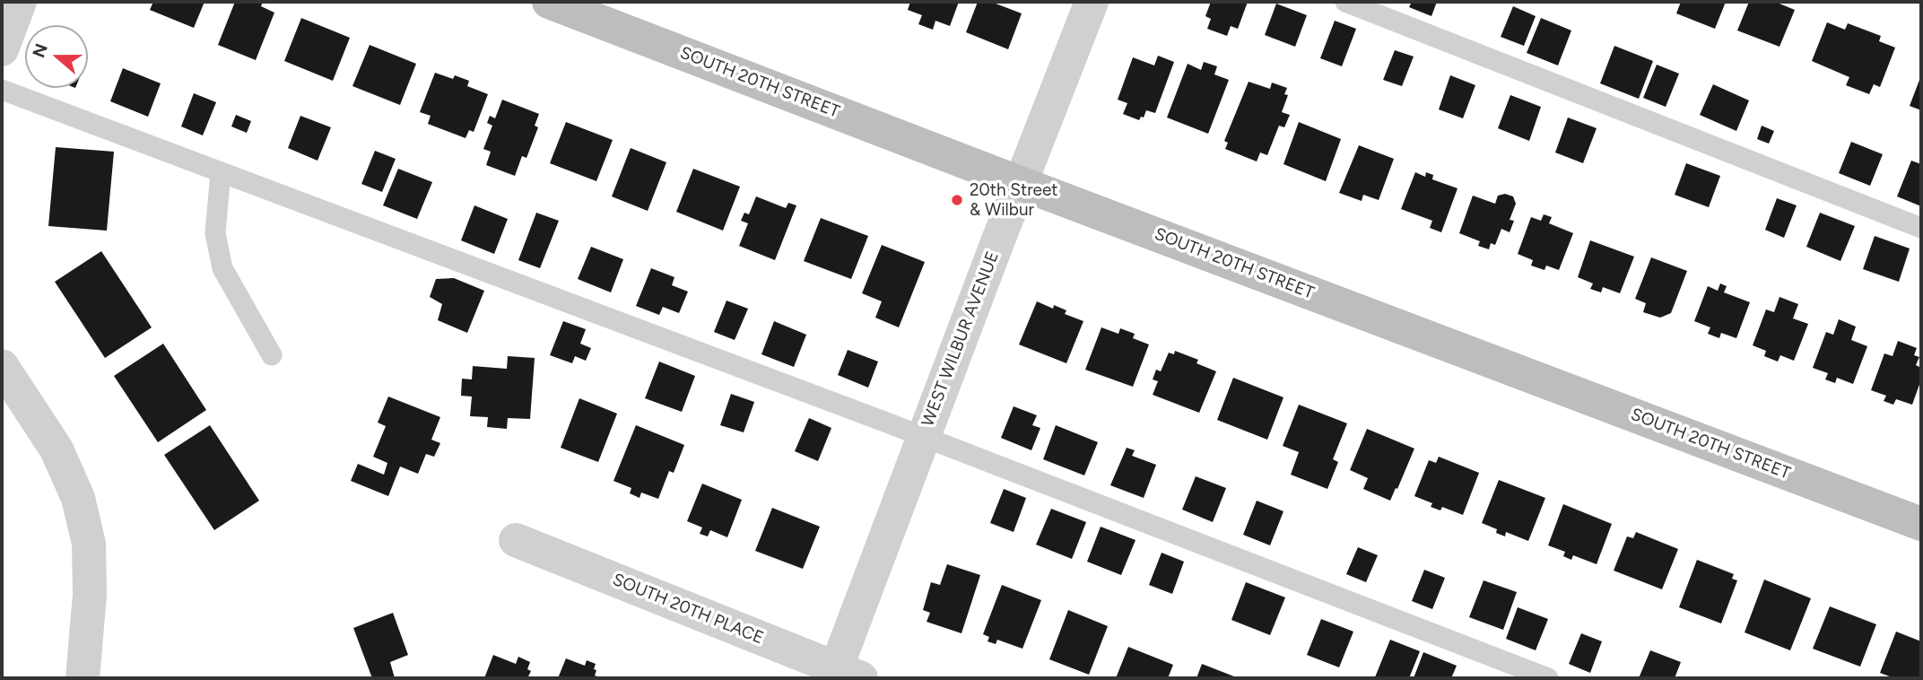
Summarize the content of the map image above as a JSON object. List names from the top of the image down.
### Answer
{
  "streets": {
    "street": ["SOUTH 20TH STREET", "WEST WILBUR AVENUE", "SOUTH 20TH PLACE"]
  },
  "crossings": [
    ["SOUTH 20TH STREET", "WEST WILBUR AVENUE"],
    ["WEST WILBUR AVENUE", "SOUTH 20TH PLACE"]
  ],
  "places": ["20th Street & Wilbur"],
  "north": "left"
}
